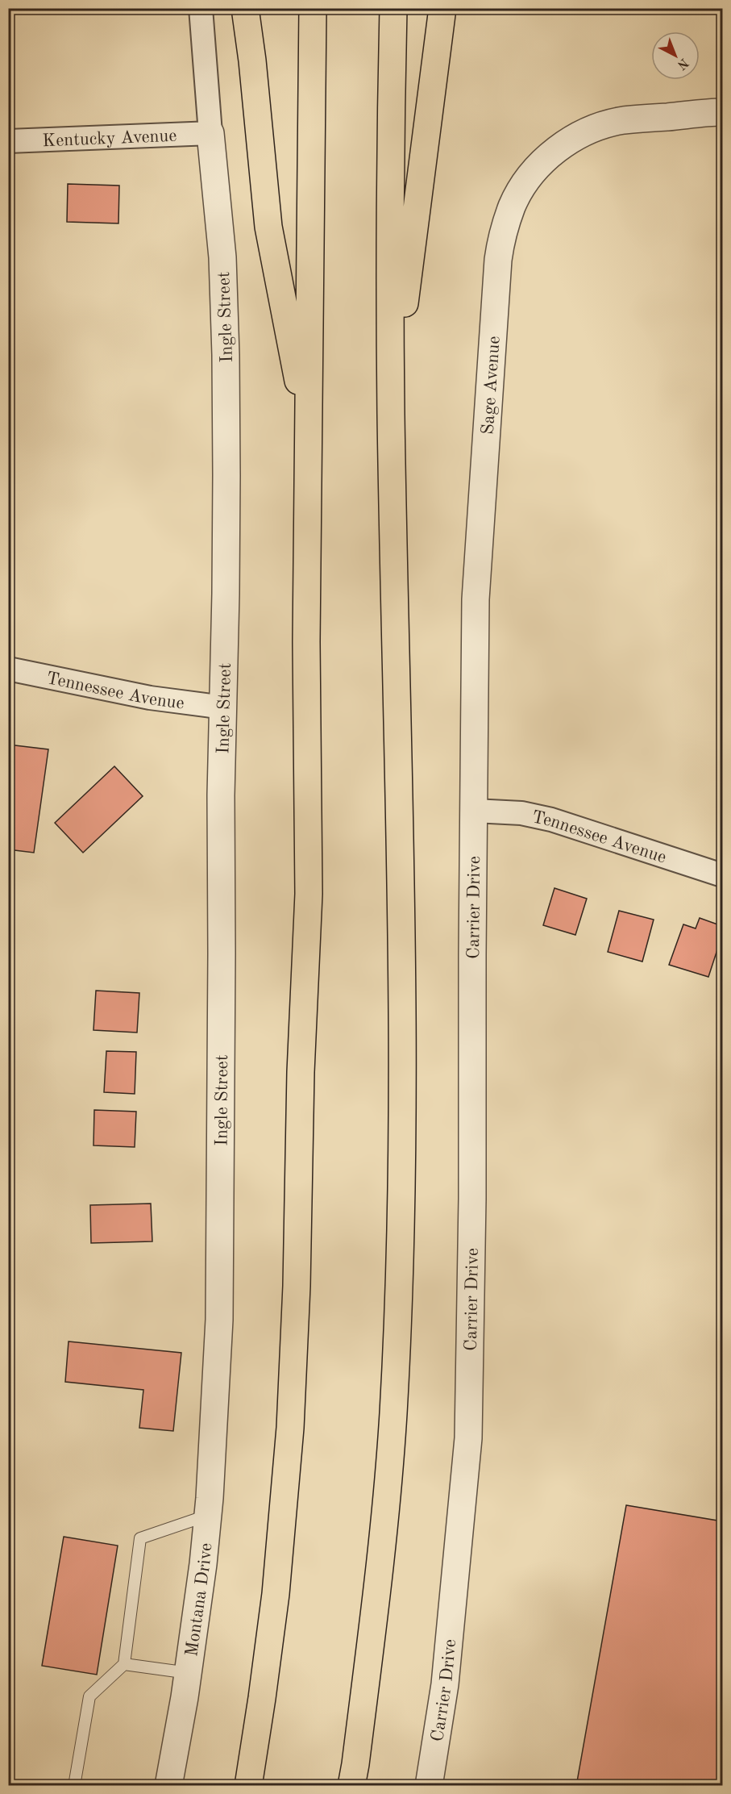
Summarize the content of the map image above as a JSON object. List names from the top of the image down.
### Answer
{
  "streets": {
    "street": [
      "Kentucky Avenue",
      "Ingle Street",
      "Sage Avenue",
      "Tennessee Avenue",
      "Carrier Drive",
      "Montana Drive"
    ]
  },
  "crossings": [
    ["Kentucky Avenue", "Ingle Street"],
    ["Ingle Street", "Tennessee Avenue"],
    ["Ingle Street", "Montana Drive"],
    ["Sage Avenue", "Tennessee Avenue"],
    ["Sage Avenue", "Carrier Drive"],
    ["Tennessee Avenue", "Carrier Drive"]
  ],
  "north": "bottom right"
}
